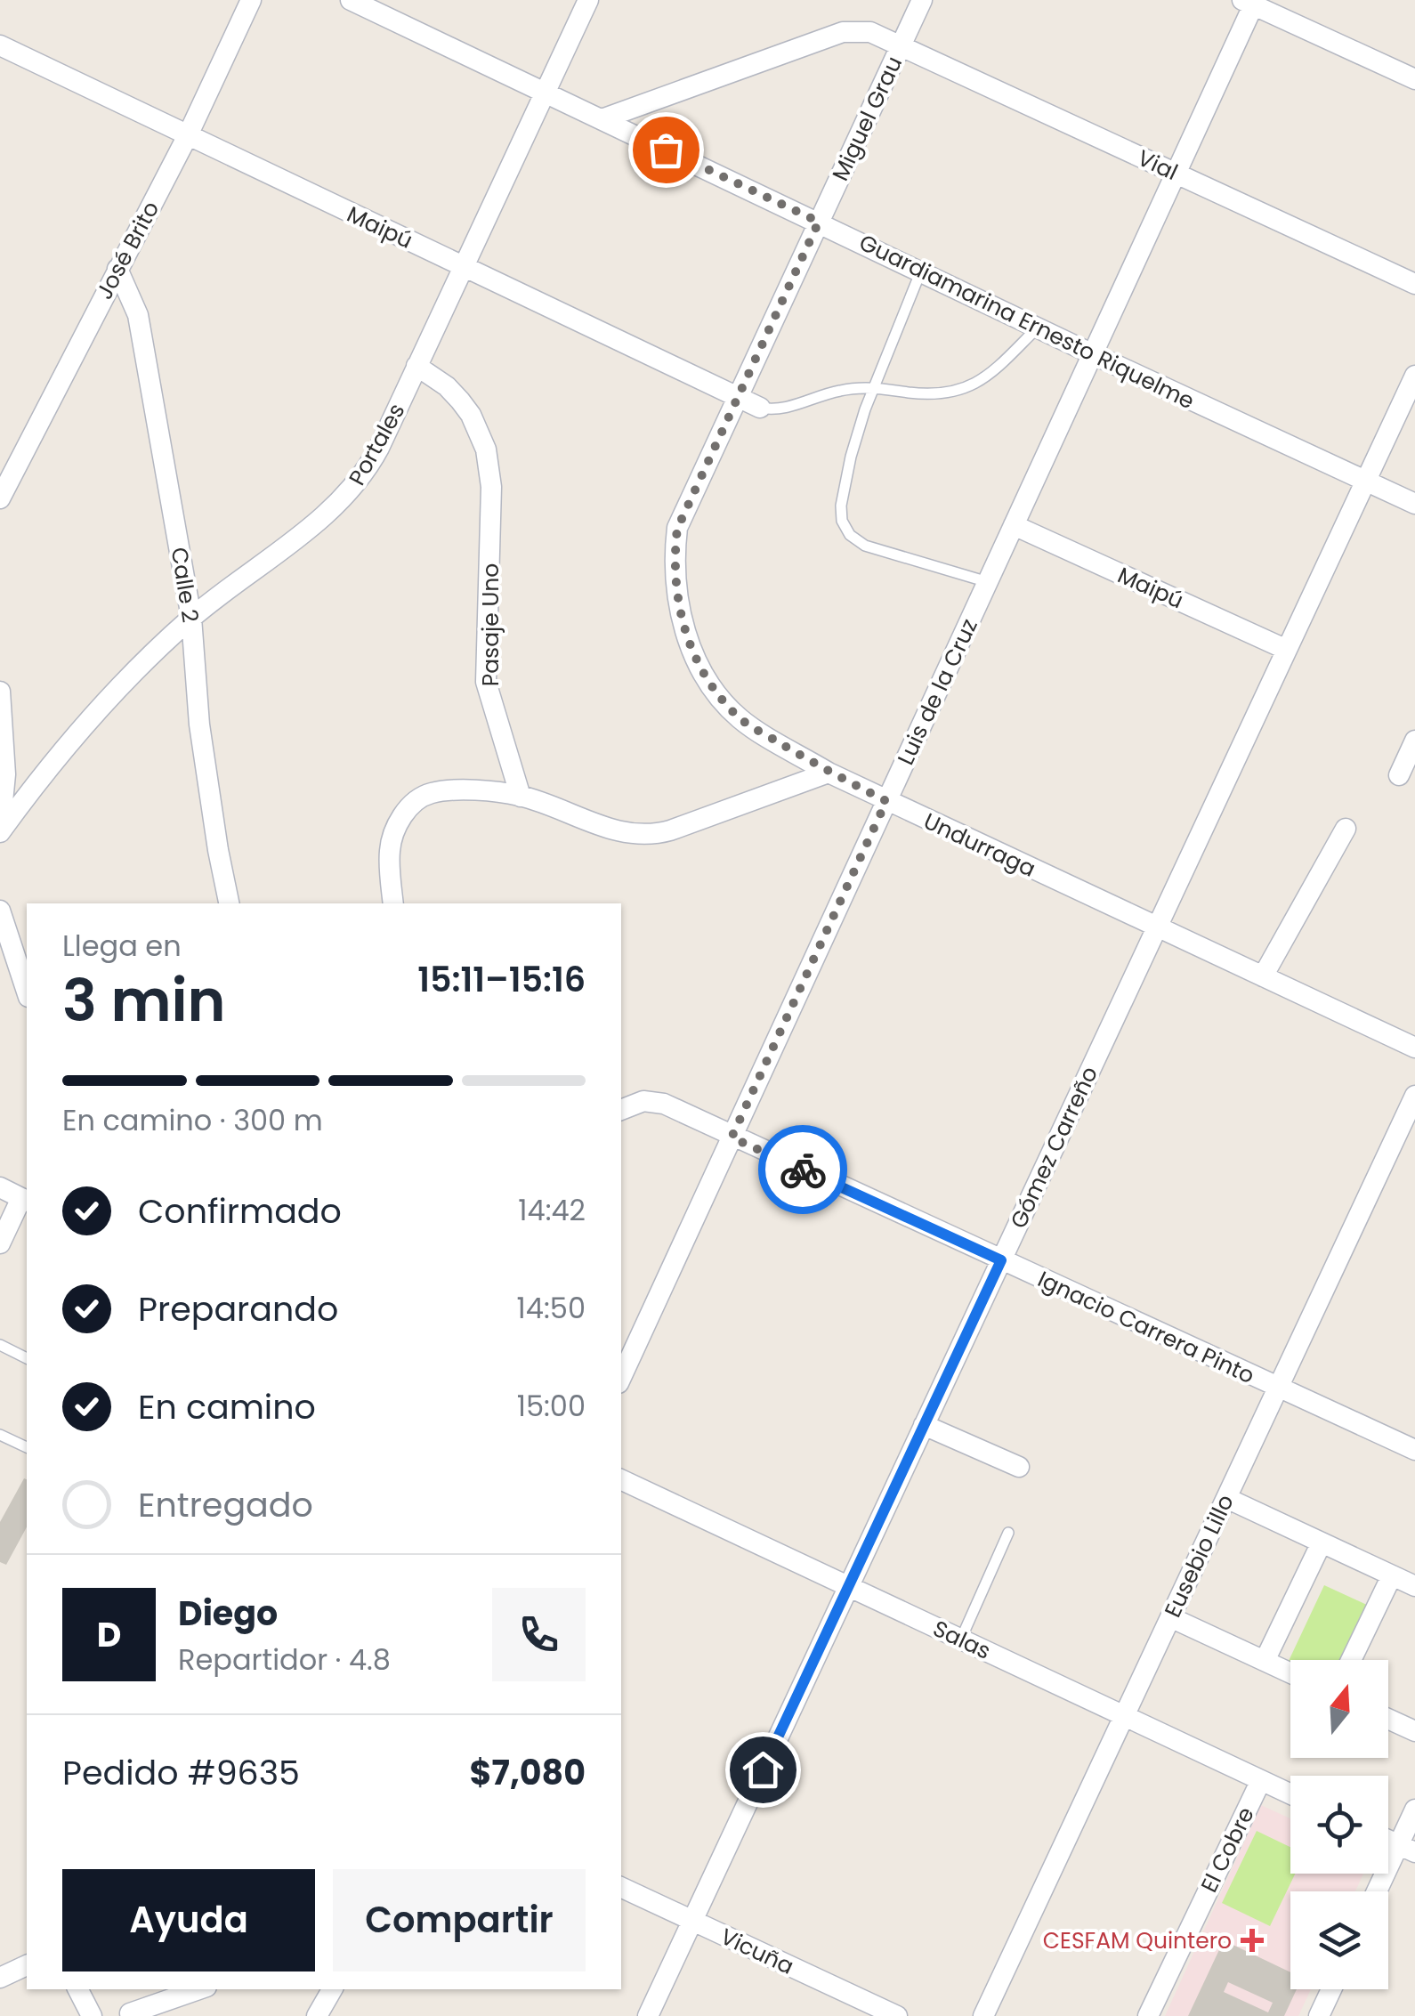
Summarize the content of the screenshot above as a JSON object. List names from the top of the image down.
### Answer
{
  "streets": {
    "street": [
      "Miguel Grau",
      "Vial",
      "Maipú",
      "José Brito",
      "Guardiamarina Ernesto Riquelme",
      "Portales",
      "Calle 2",
      "Pasaje Uno",
      "Luis de la Cruz",
      "Undurraga",
      "Gómez Carreño",
      "Ignacio Carrera Pinto",
      "Eusebio Lillo",
      "Salas",
      "El Cobre",
      "Vicuña"
    ]
  },
  "crossings": [
    ["Miguel Grau", "Vial"],
    ["Miguel Grau", "Maipú"],
    ["Miguel Grau", "Guardiamarina Ernesto Riquelme"],
    ["Miguel Grau", "Undurraga"],
    ["Vial", "Guardiamarina Ernesto Riquelme"],
    ["Vial", "Luis de la Cruz"],
    ["Maipú", "José Brito"],
    ["Maipú", "Portales"],
    ["Maipú", "Luis de la Cruz"],
    ["Maipú", "Gómez Carreño"],
    ["José Brito", "Calle 2"],
    ["Guardiamarina Ernesto Riquelme", "Portales"],
    ["Guardiamarina Ernesto Riquelme", "Luis de la Cruz"],
    ["Guardiamarina Ernesto Riquelme", "Gómez Carreño"],
    ["Portales", "Calle 2"],
    ["Portales", "Pasaje Uno"],
    ["Luis de la Cruz", "Undurraga"],
    ["Luis de la Cruz", "Ignacio Carrera Pinto"],
    ["Undurraga", "Gómez Carreño"],
    ["Gómez Carreño", "Ignacio Carrera Pinto"],
    ["Gómez Carreño", "Salas"],
    ["Gómez Carreño", "Vicuña"],
    ["Ignacio Carrera Pinto", "Eusebio Lillo"],
    ["Eusebio Lillo", "Salas"],
    ["Salas", "El Cobre"]
  ],
  "places": {
    "health": ["CESFAM Quintero"]
  },
  "north": "top",
  "page": {
    "heading": ["3 min", "Llega en", "15:11–15:16"],
    "panel": [
      "Diego",
      "Repartidor · 4.8",
      "Pedido #9635",
      "$7,080"
    ],
    "bar": "En camino · 300 m",
    "list": [
      ["Confirmado", "14:42"],
      ["Preparando", "14:50"],
      ["En camino", "15:00"],
      "Entregado"
    ],
    "round": "D",
    "buttons": ["Ayuda", "Compartir"]
  }
}
